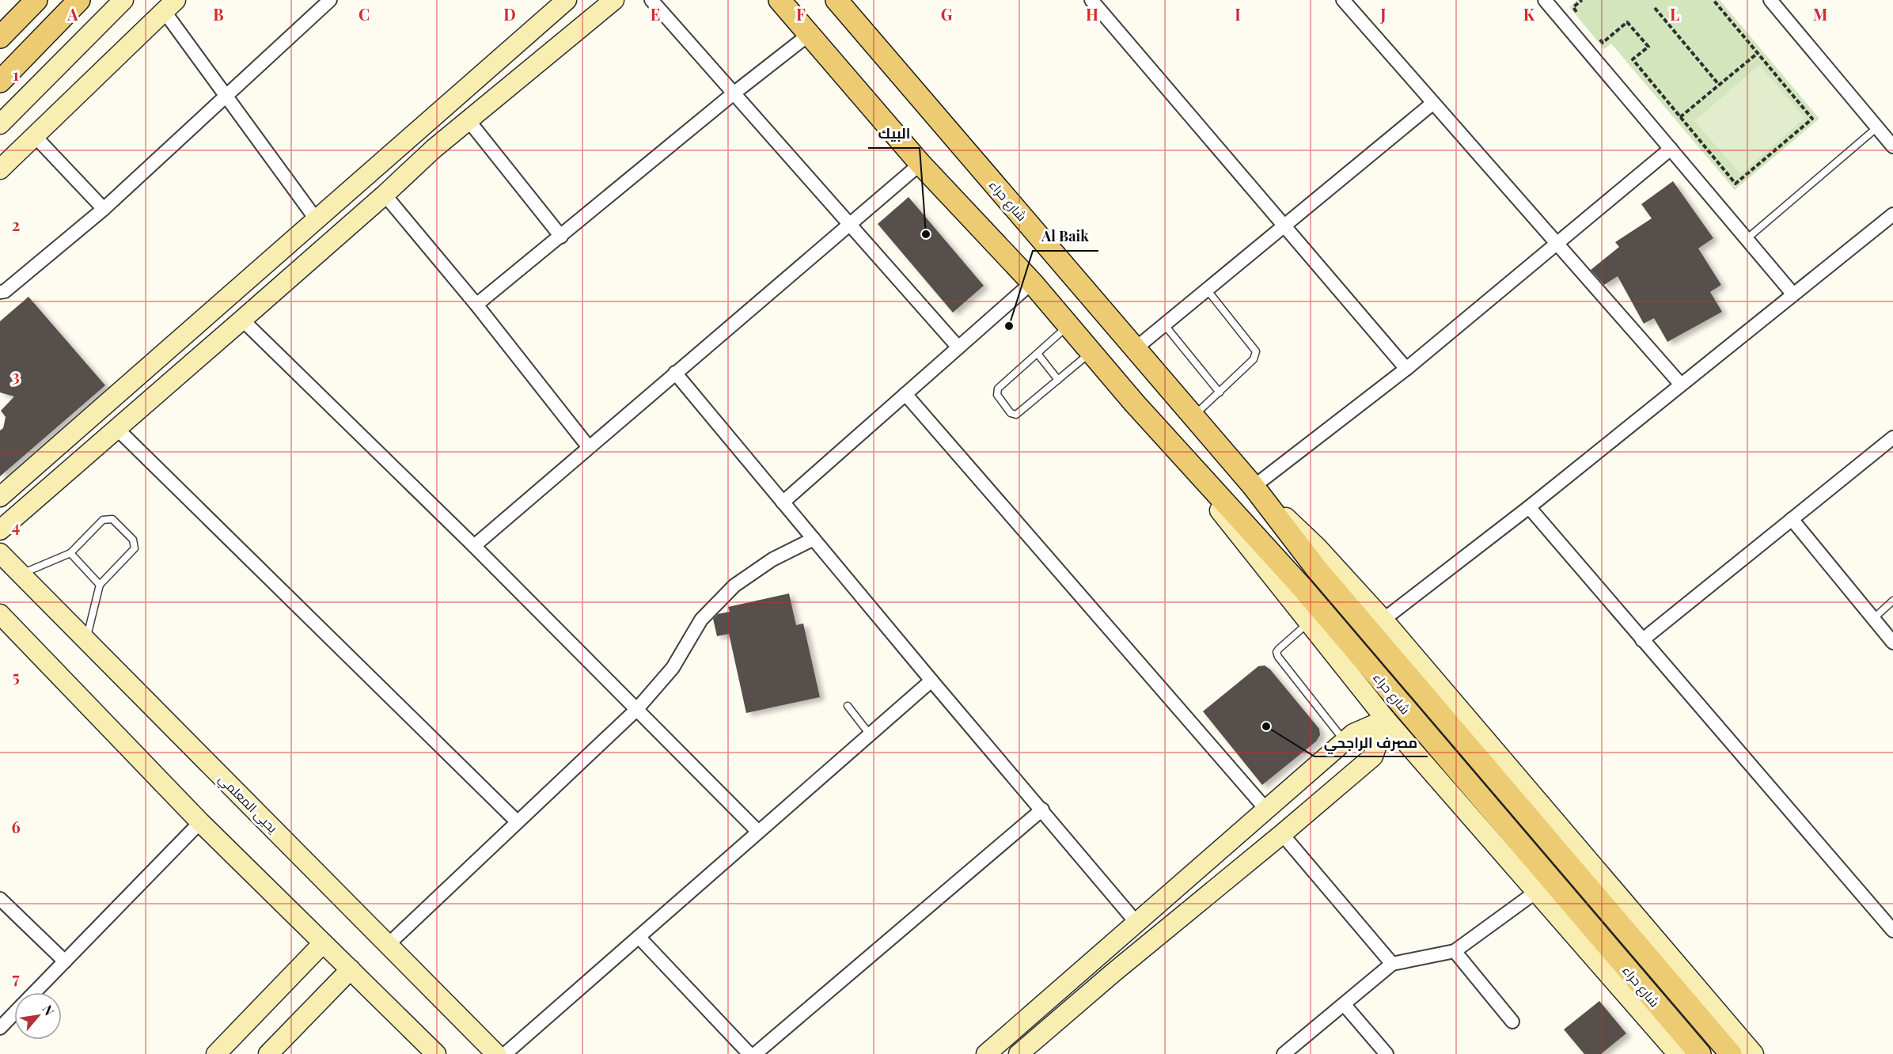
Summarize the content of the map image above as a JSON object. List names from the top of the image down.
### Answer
{
  "streets": {
    "main road": ["شارع حراء"],
    "street": ["يحيى المعلمي"]
  },
  "places": ["البيك", "Al Baik", "مصرف الراجحي"],
  "north": "top right",
  "grid": {
    "columns": [
      "A",
      "B",
      "C",
      "D",
      "E",
      "F",
      "G",
      "H",
      "I",
      "J",
      "K",
      "L",
      "M"
    ],
    "rows": [
      "1",
      "2",
      "3",
      "4",
      "5",
      "6",
      "7"
    ]
  }
}
